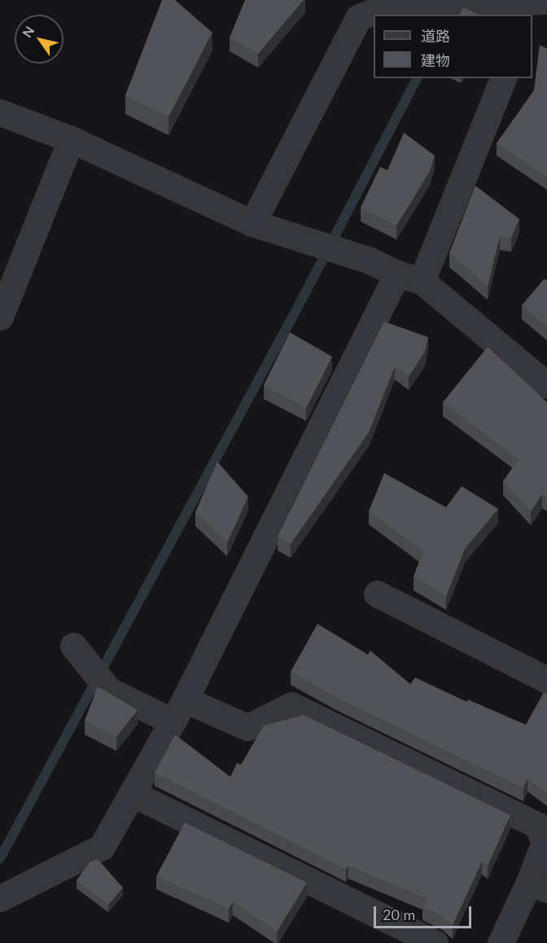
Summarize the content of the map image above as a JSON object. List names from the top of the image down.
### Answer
{
  "legend": ["道路", "建物"],
  "scale_bar": "20 m",
  "north": "top left"
}
